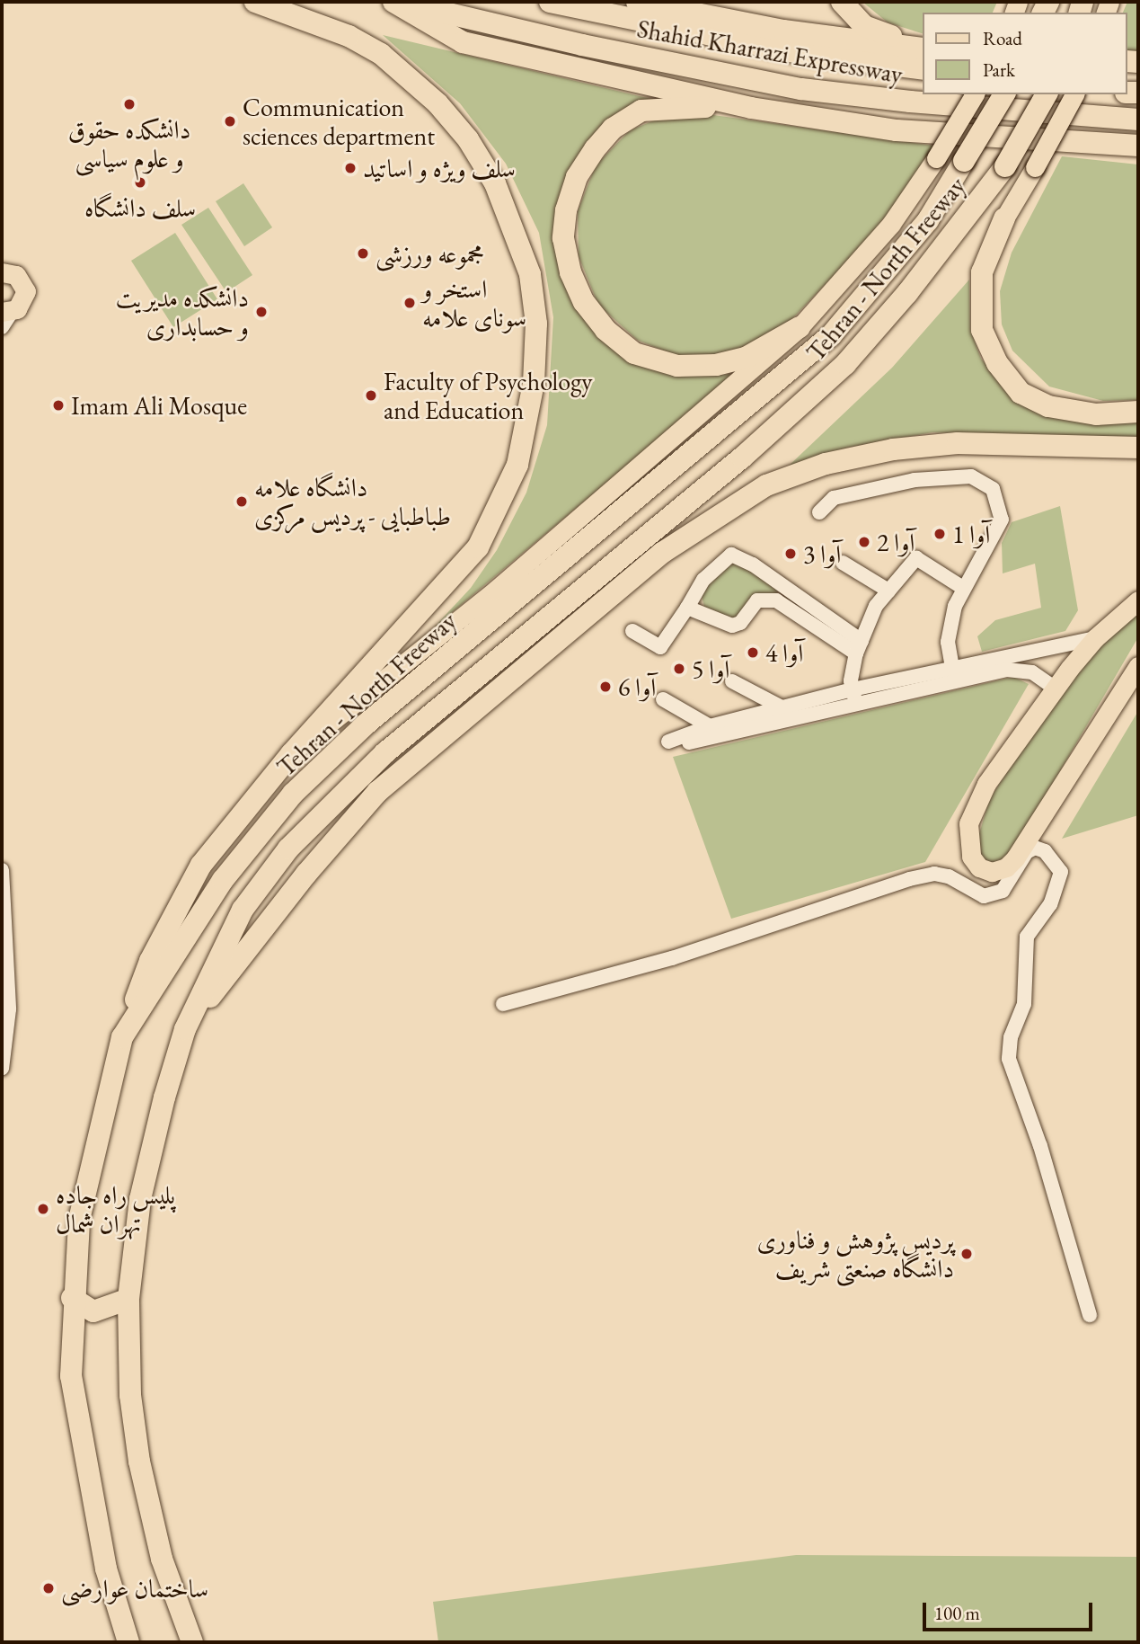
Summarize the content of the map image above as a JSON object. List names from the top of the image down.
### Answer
{
  "streets": {
    "highway": ["Shahid Kharrazi Expressway", "Tehran - North Freeway"]
  },
  "places": [
    "دانشکده حقوق و علوم سیاسی",
    "Communication sciences department",
    "سلف ویژه و اساتید",
    "سلف دانشگاه",
    "مجموعه ورزشی",
    "استخر و سونای علامه",
    "دانشکده مدیریت و حسابداری",
    "Faculty of Psychology and Education",
    "Imam Ali Mosque",
    "دانشگاه علامه طباطبایی - پردیس مرکزی",
    "آوا 1",
    "آوا 2",
    "آوا 3",
    "آوا 4",
    "آوا 5",
    "آوا 6",
    "پلیس راه جاده تهران شمال",
    "پردیس پژوهش و فناوری دانشگاه صنعتی شریف",
    "ساختمان عوارضی"
  ],
  "legend": ["Road", "Park"],
  "scale_bar": "100 m"
}
